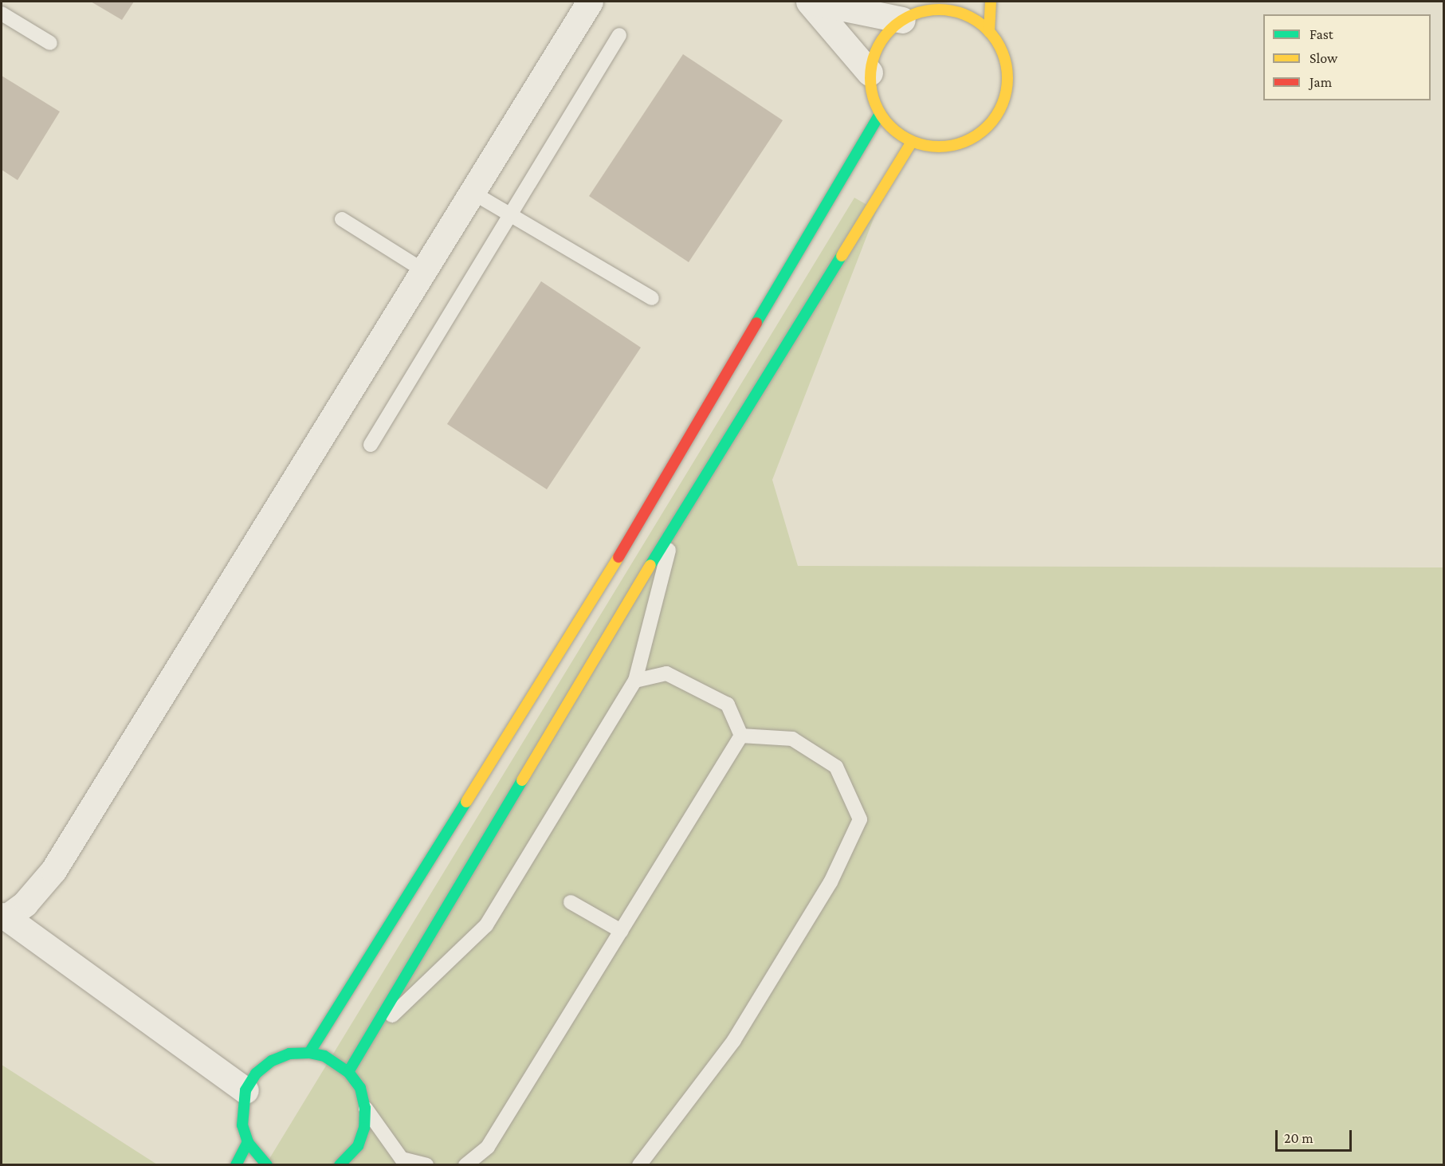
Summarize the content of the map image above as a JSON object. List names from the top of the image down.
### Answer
{
  "legend": ["Fast", "Slow", "Jam"],
  "scale_bar": "20 m"
}
